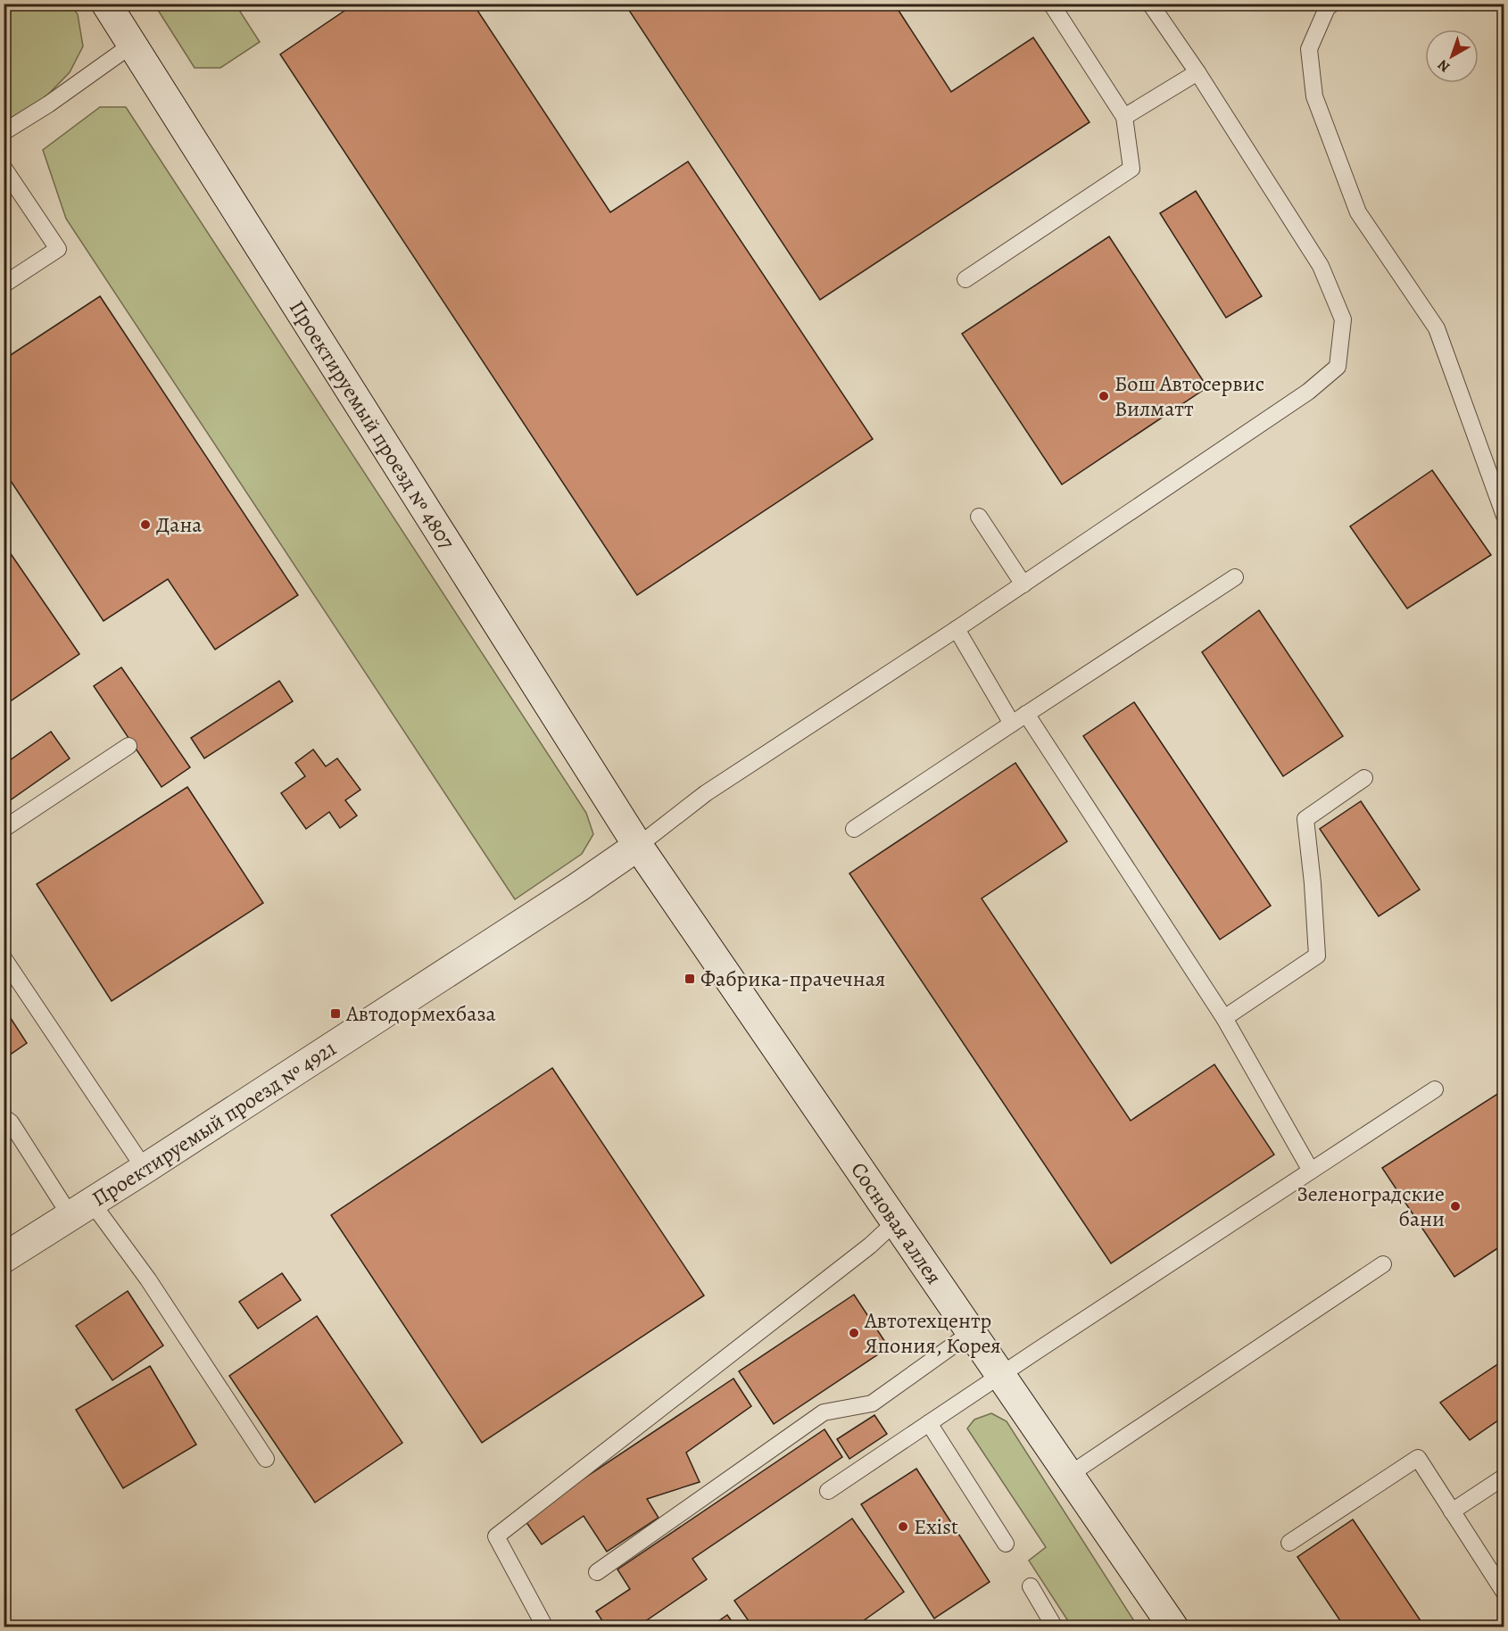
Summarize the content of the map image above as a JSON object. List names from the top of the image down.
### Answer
{
  "streets": {
    "main road": ["Проектируемый проезд № 4807", "Проектируемый проезд № 4921", "Сосновая аллея"]
  },
  "crossings": [
    ["Проектируемый проезд № 4807", "Проектируемый проезд № 4921"],
    ["Проектируемый проезд № 4807", "Сосновая аллея"],
    ["Проектируемый проезд № 4921", "Сосновая аллея"]
  ],
  "places": {
    "other": [
      "Бош Автосервис Вилматт",
      "Дана",
      "Зеленоградские бани",
      "Автотехцентр Япония, Корея",
      "Exist"
    ],
    "transit": ["Фабрика-прачечная", "Автодормехбаза"]
  },
  "north": "bottom left"
}
